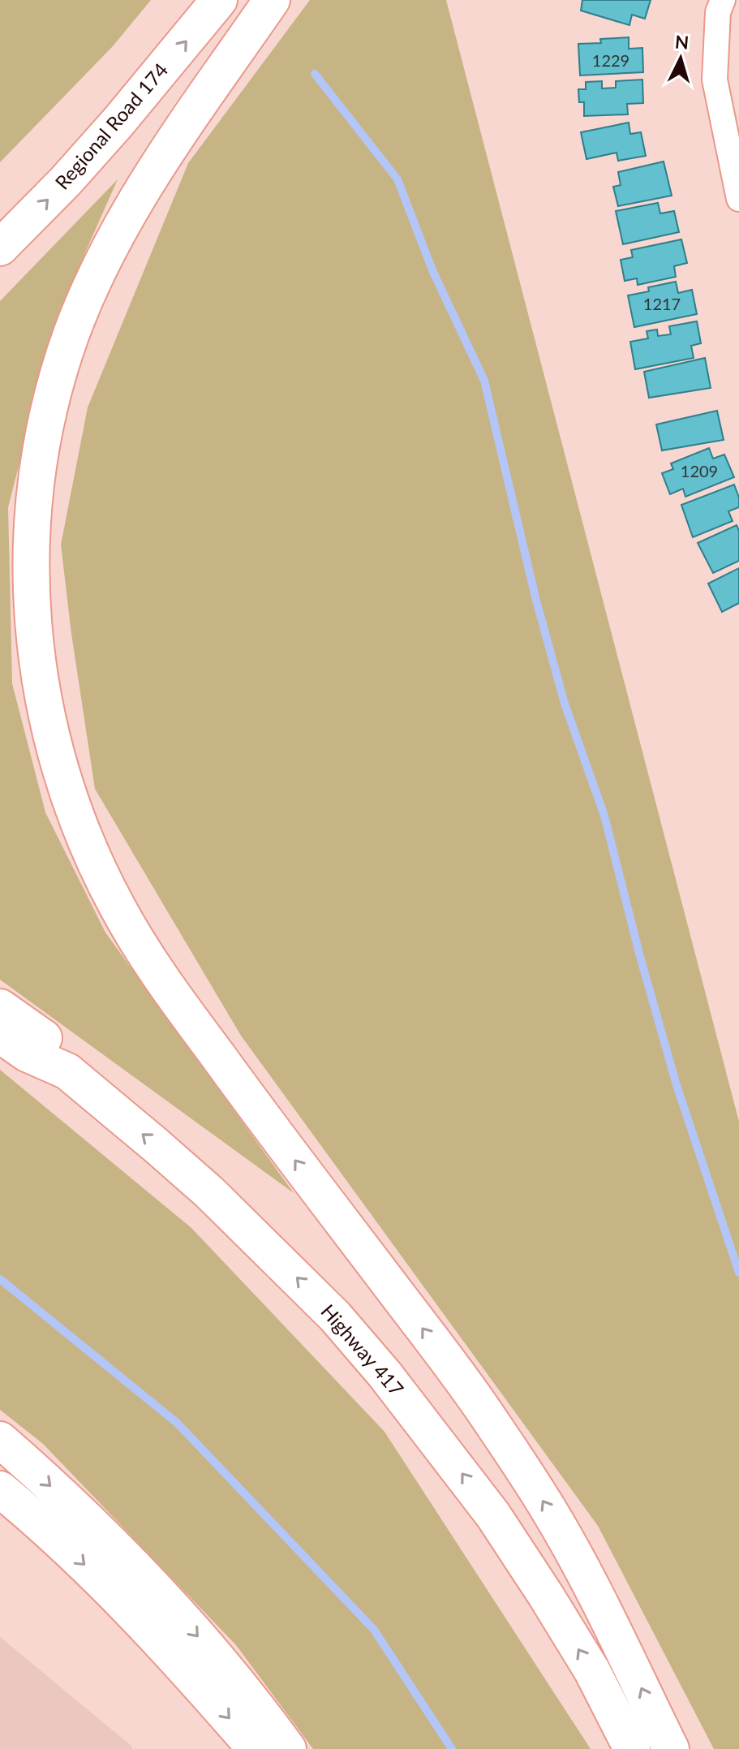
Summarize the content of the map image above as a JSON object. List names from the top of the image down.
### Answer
{
  "streets": {
    "highway": ["Regional Road 174", "Highway 417"]
  },
  "one_way": ["Regional Road 174"],
  "house_numbers": ["1229", "1217", "1209"],
  "north": "top"
}
